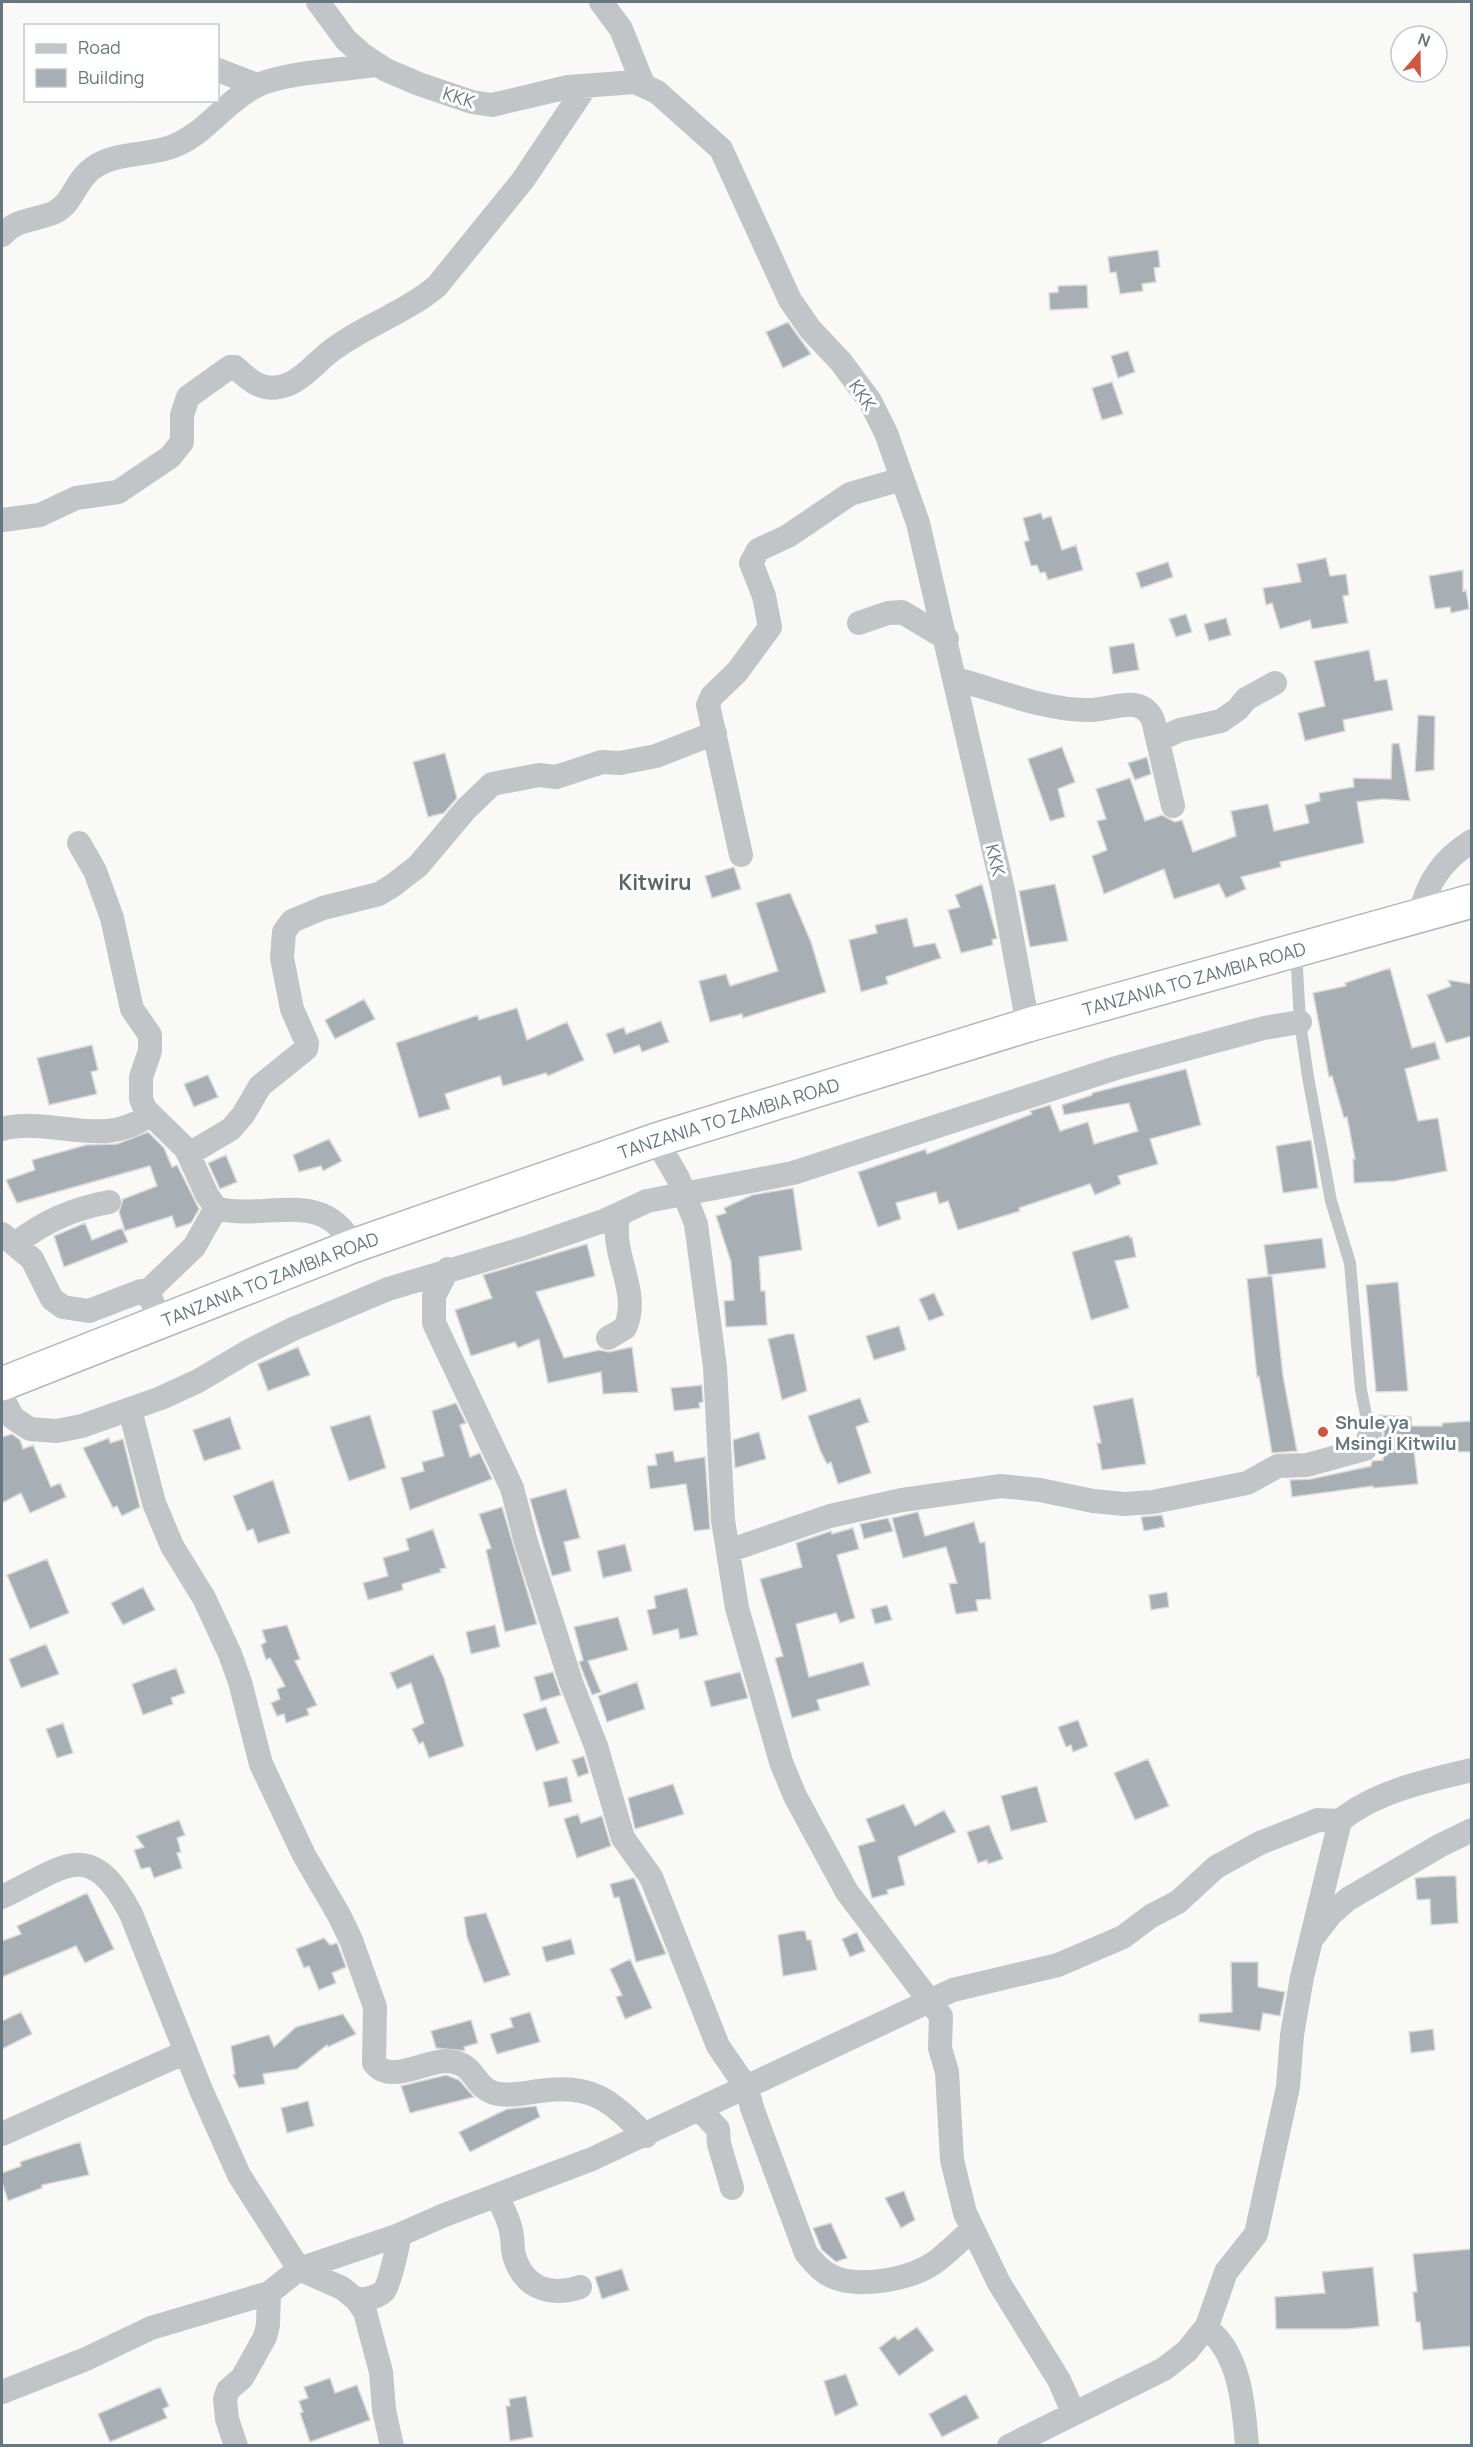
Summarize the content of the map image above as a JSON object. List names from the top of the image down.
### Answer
{
  "streets": {
    "highway": ["TANZANIA TO ZAMBIA ROAD"],
    "street": ["KKK"]
  },
  "crossings": [
    ["KKK", "TANZANIA TO ZAMBIA ROAD"]
  ],
  "districts": ["Kitwiru"],
  "places": ["Shule ya Msingi Kitwilu"],
  "legend": ["Road", "Building"],
  "north": "top"
}
